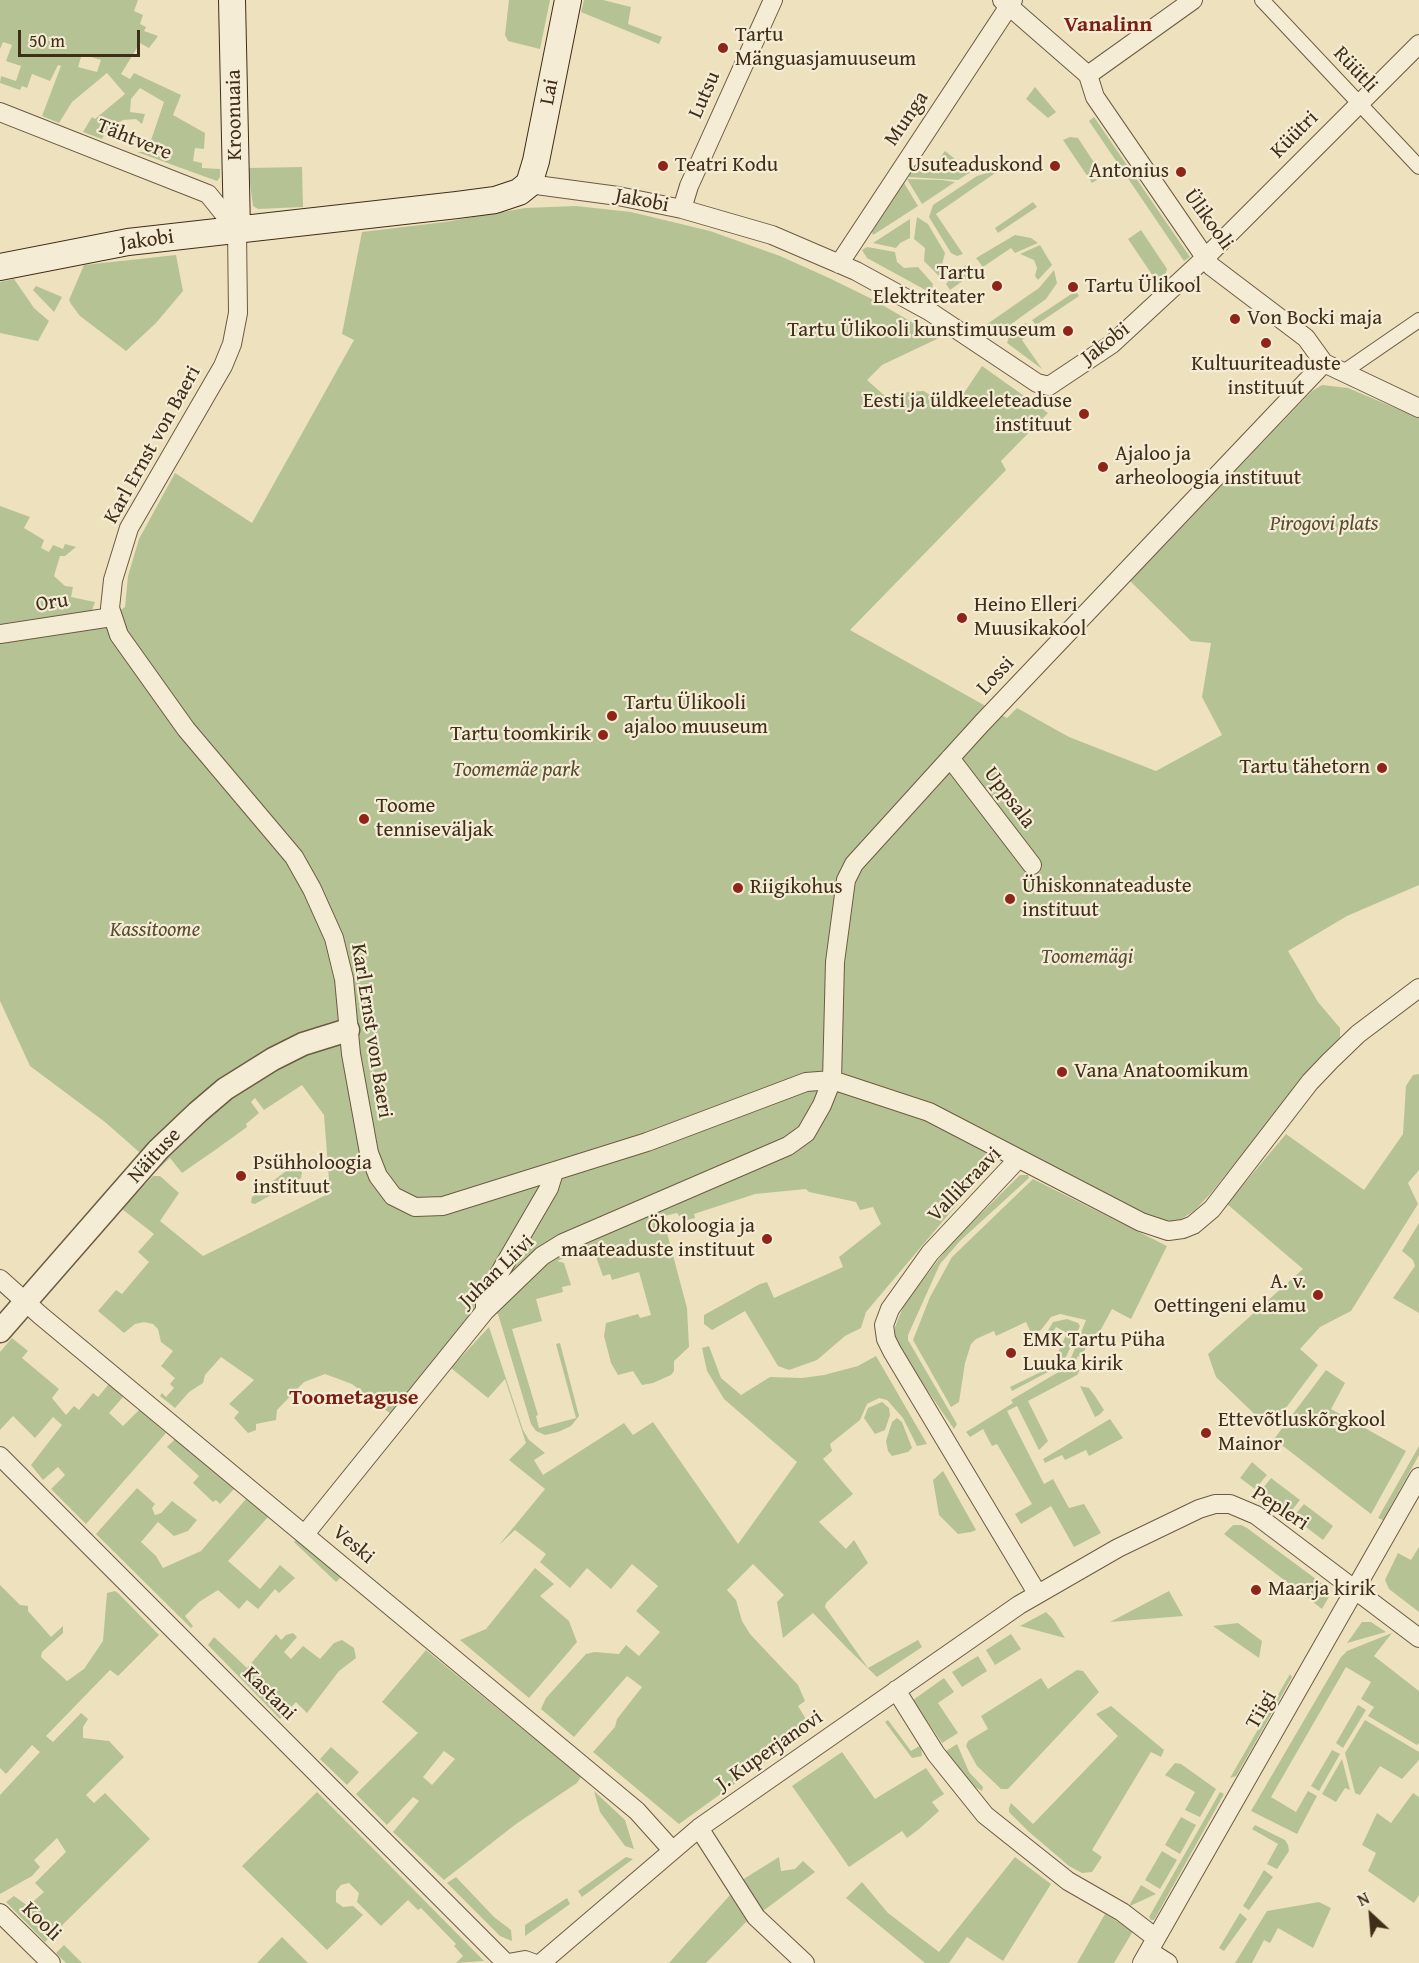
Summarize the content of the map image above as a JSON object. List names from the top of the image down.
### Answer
{
  "streets": {
    "main road": ["Lai", "Kroonuaia", "Jakobi"],
    "street": [
      "Rüütli",
      "Lutsu",
      "Munga",
      "Küütri",
      "Tähtvere",
      "Ülikooli",
      "Karl Ernst von Baeri",
      "Oru",
      "Lossi",
      "Uppsala",
      "Näituse",
      "Vallikraavi",
      "Juhan Liivi",
      "Pepleri",
      "Veski",
      "Kastani",
      "Tiigi",
      "J. Kuperjanovi",
      "Kooli"
    ]
  },
  "crossings": [
    ["Rüütli", "Küütri"],
    ["Lai", "Jakobi"],
    ["Lutsu", "Jakobi"],
    ["Kroonuaia", "Tähtvere"],
    ["Kroonuaia", "Jakobi"],
    ["Kroonuaia", "Karl Ernst von Baeri"],
    ["Munga", "Jakobi"],
    ["Munga", "Ülikooli"],
    ["Küütri", "Jakobi"],
    ["Küütri", "Ülikooli"],
    ["Tähtvere", "Jakobi"],
    ["Tähtvere", "Karl Ernst von Baeri"],
    ["Jakobi", "Ülikooli"],
    ["Jakobi", "Karl Ernst von Baeri"],
    ["Ülikooli", "Lossi"],
    ["Karl Ernst von Baeri", "Oru"],
    ["Karl Ernst von Baeri", "Lossi"],
    ["Karl Ernst von Baeri", "Näituse"],
    ["Karl Ernst von Baeri", "Vallikraavi"],
    ["Karl Ernst von Baeri", "Juhan Liivi"],
    ["Lossi", "Uppsala"],
    ["Lossi", "Juhan Liivi"],
    ["Näituse", "Veski"],
    ["Vallikraavi", "Pepleri"],
    ["Vallikraavi", "J. Kuperjanovi"],
    ["Juhan Liivi", "Veski"],
    ["Pepleri", "Tiigi"],
    ["Pepleri", "J. Kuperjanovi"],
    ["Veski", "J. Kuperjanovi"]
  ],
  "districts": ["Vanalinn", "Toometaguse"],
  "parks": [
    "Pirogovi plats",
    "Toomemäe park",
    "Kassitoome",
    "Toomemägi"
  ],
  "places": [
    "Tartu Mänguasjamuuseum",
    "Teatri Kodu",
    "Usuteaduskond",
    "Antonius",
    "Tartu Elektriteater",
    "Tartu Ülikool",
    "Von Bocki maja",
    "Tartu Ülikooli kunstimuuseum",
    "Kultuuriteaduste instituut",
    "Eesti ja üldkeeleteaduse instituut",
    "Ajaloo ja arheoloogia instituut",
    "Heino Elleri Muusikakool",
    "Tartu Ülikooli ajaloo muuseum",
    "Tartu toomkirik",
    "Tartu tähetorn",
    "Toome tenniseväljak",
    "Riigikohus",
    "Ühiskonnateaduste instituut",
    "Vana Anatoomikum",
    "Psühholoogia instituut",
    "Ökoloogia ja maateaduste instituut",
    "A. v. Oettingeni elamu",
    "EMK Tartu Püha Luuka kirik",
    "Ettevõtluskõrgkool Mainor",
    "Maarja kirik"
  ],
  "scale_bar": "50 m",
  "north": "top left"
}
